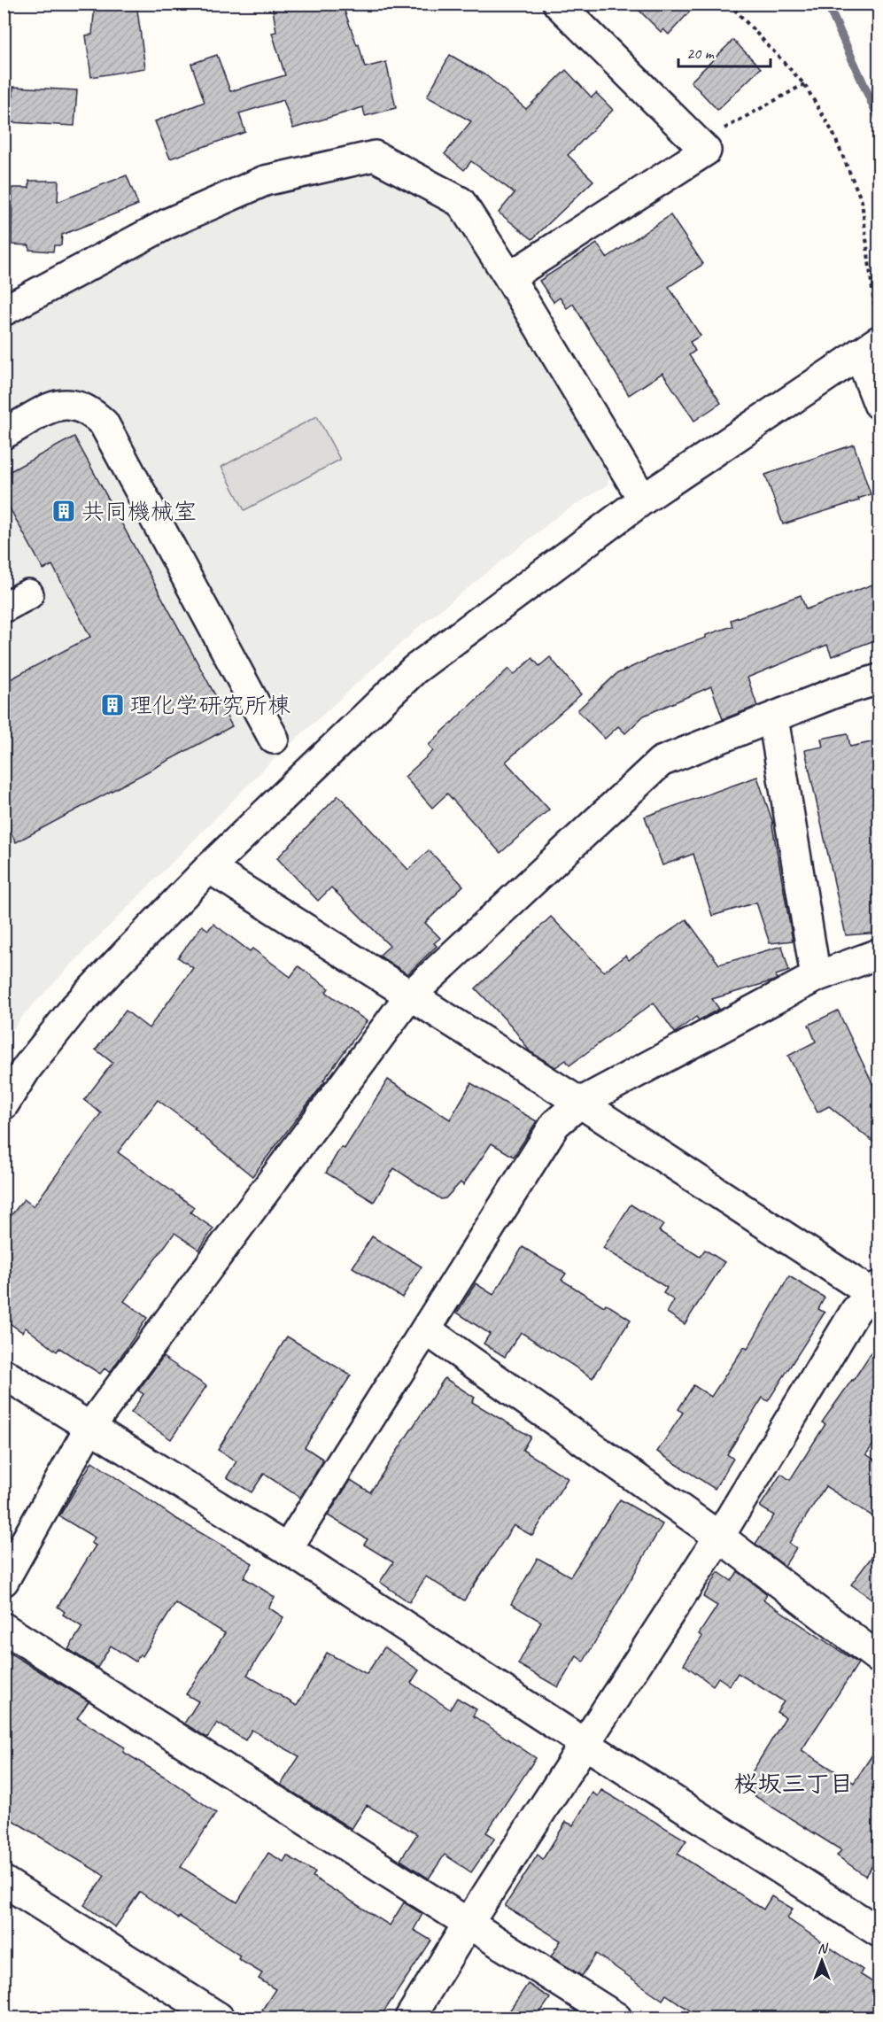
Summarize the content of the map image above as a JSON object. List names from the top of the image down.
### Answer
{
  "districts": ["桜坂三丁目"],
  "places": {
    "building": ["共同機械室", "理化学研究所棟"]
  },
  "scale_bar": "20 m",
  "north": "top"
}
